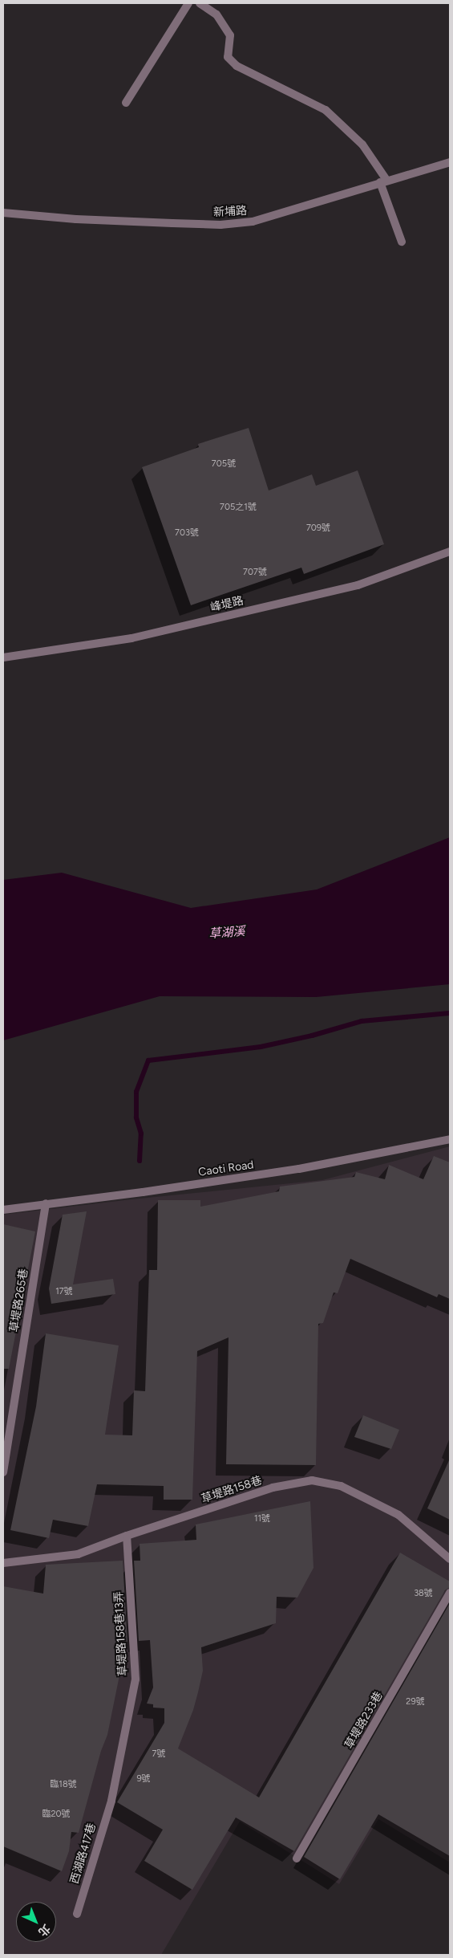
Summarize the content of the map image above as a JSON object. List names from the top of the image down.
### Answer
{
  "streets": {
    "street": [
      "新埔路",
      "峰堤路",
      "Caoti Road",
      "草堤路265巷",
      "草堤路158巷",
      "草堤路158巷13弄",
      "草堤路233巷",
      "西湖路417巷"
    ]
  },
  "crossings": [
    ["Caoti Road", "草堤路265巷"],
    ["草堤路158巷", "草堤路158巷13弄"],
    ["草堤路158巷13弄", "西湖路417巷"]
  ],
  "water": ["草湖溪"],
  "house_numbers": [
    "705號",
    "705之1號",
    "709號",
    "703號",
    "707號",
    "17號",
    "11號",
    "38號",
    "29號",
    "7號",
    "9號",
    "臨18號",
    "臨20號"
  ],
  "north": "bottom right"
}
